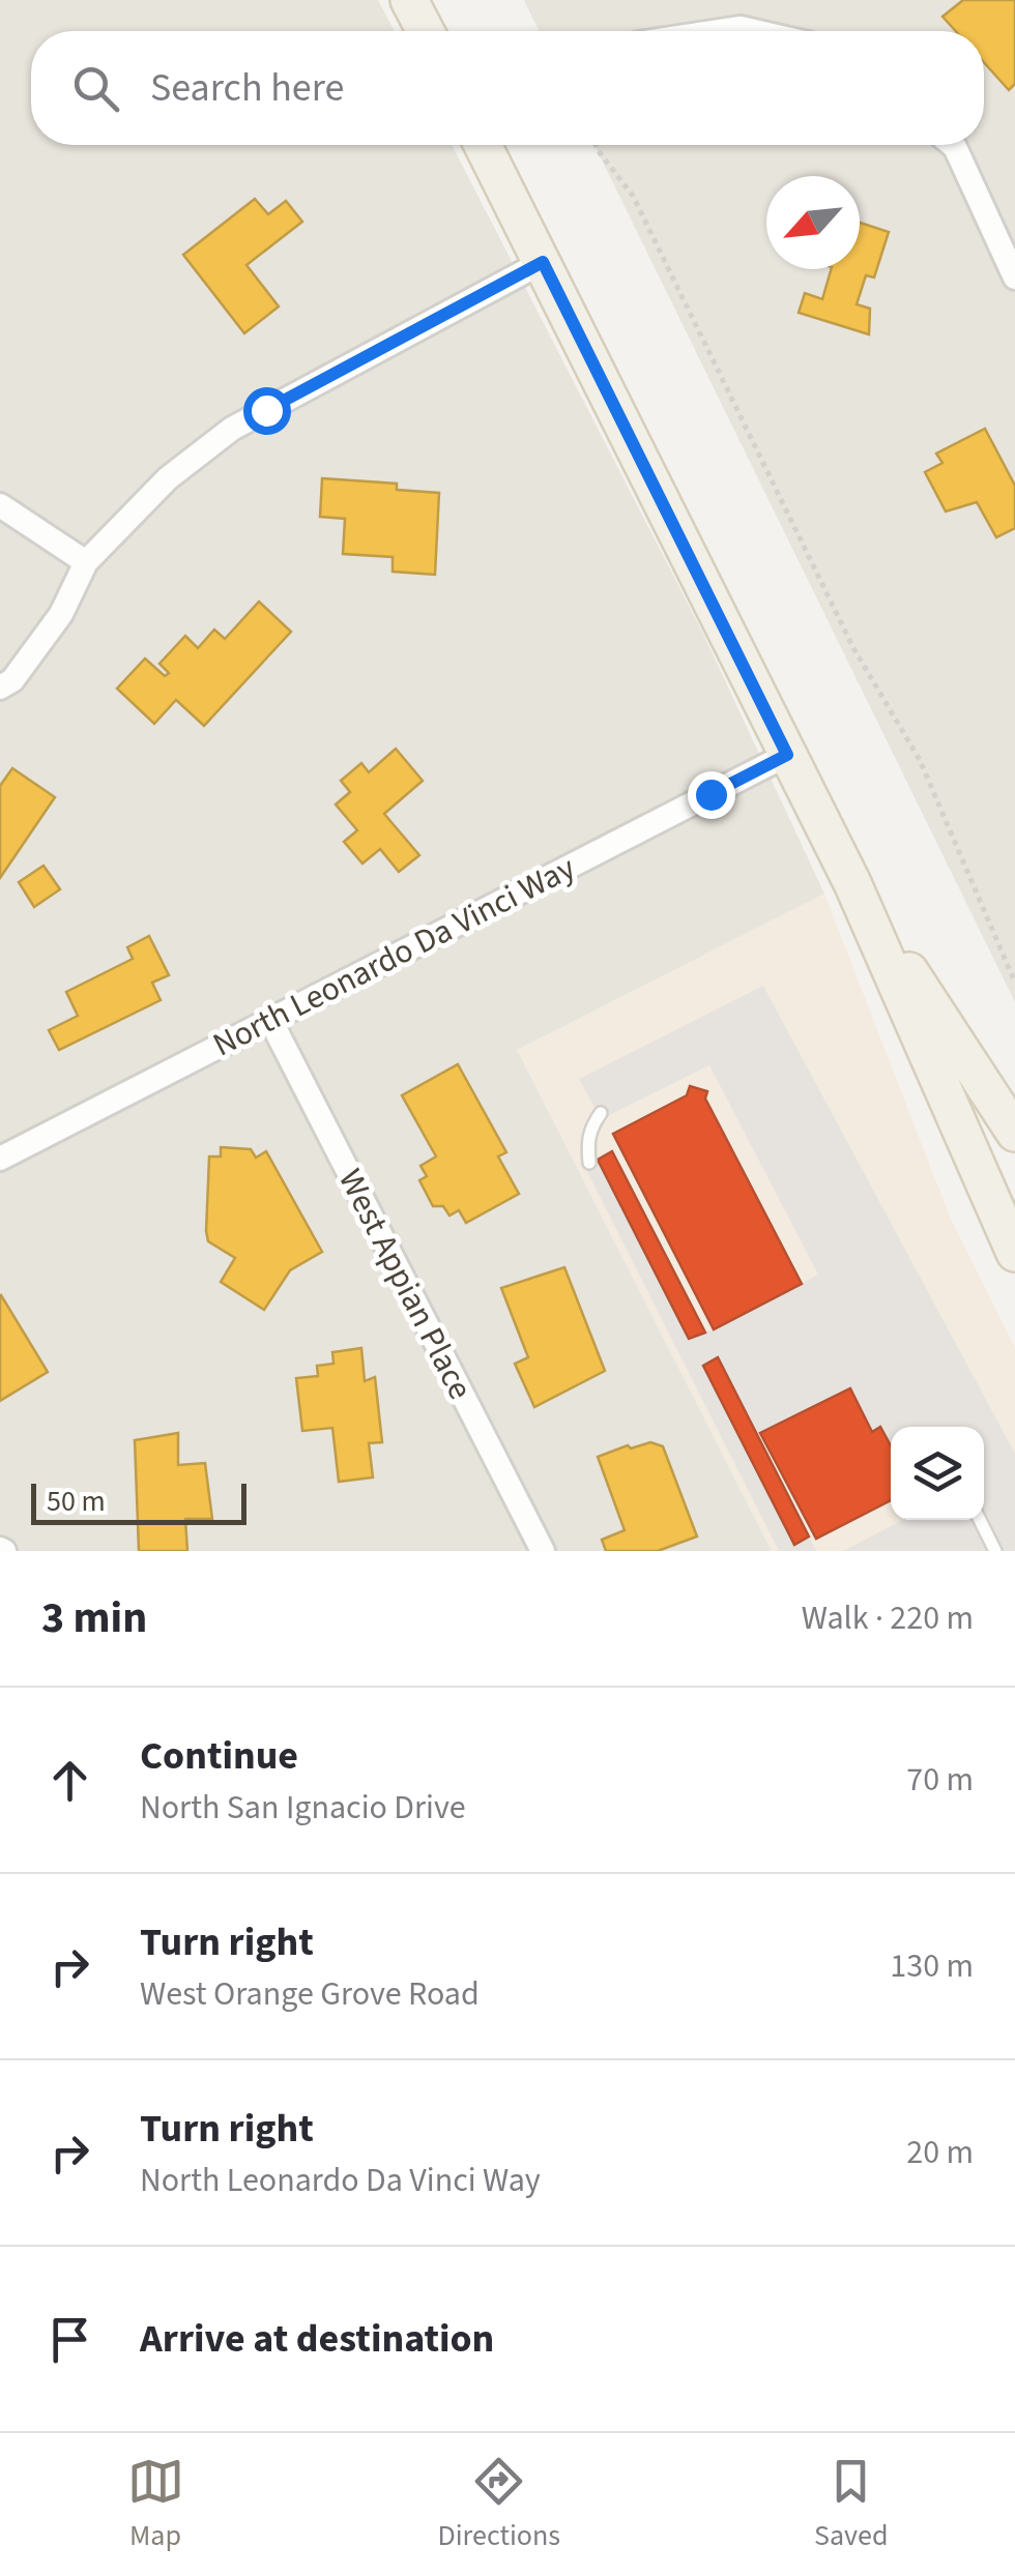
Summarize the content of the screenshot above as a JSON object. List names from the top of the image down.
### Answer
{
  "streets": {
    "street": ["North Leonardo Da Vinci Way", "West Appian Place"]
  },
  "crossings": [
    ["North Leonardo Da Vinci Way", "West Appian Place"]
  ],
  "scale_bar": "50 m",
  "north": "bottom left",
  "page": {
    "search": "Search here",
    "scale": "50 m",
    "heading": ["3 min", "Walk · 220 m"],
    "list": [
      ["Continue", "North San Ignacio Drive", "70 m"],
      ["Turn right", "West Orange Grove Road", "130 m"],
      ["Turn right", "North Leonardo Da Vinci Way", "20 m"],
      "Arrive at destination"
    ],
    "nav": ["Map", "Directions", "Saved"]
  }
}
